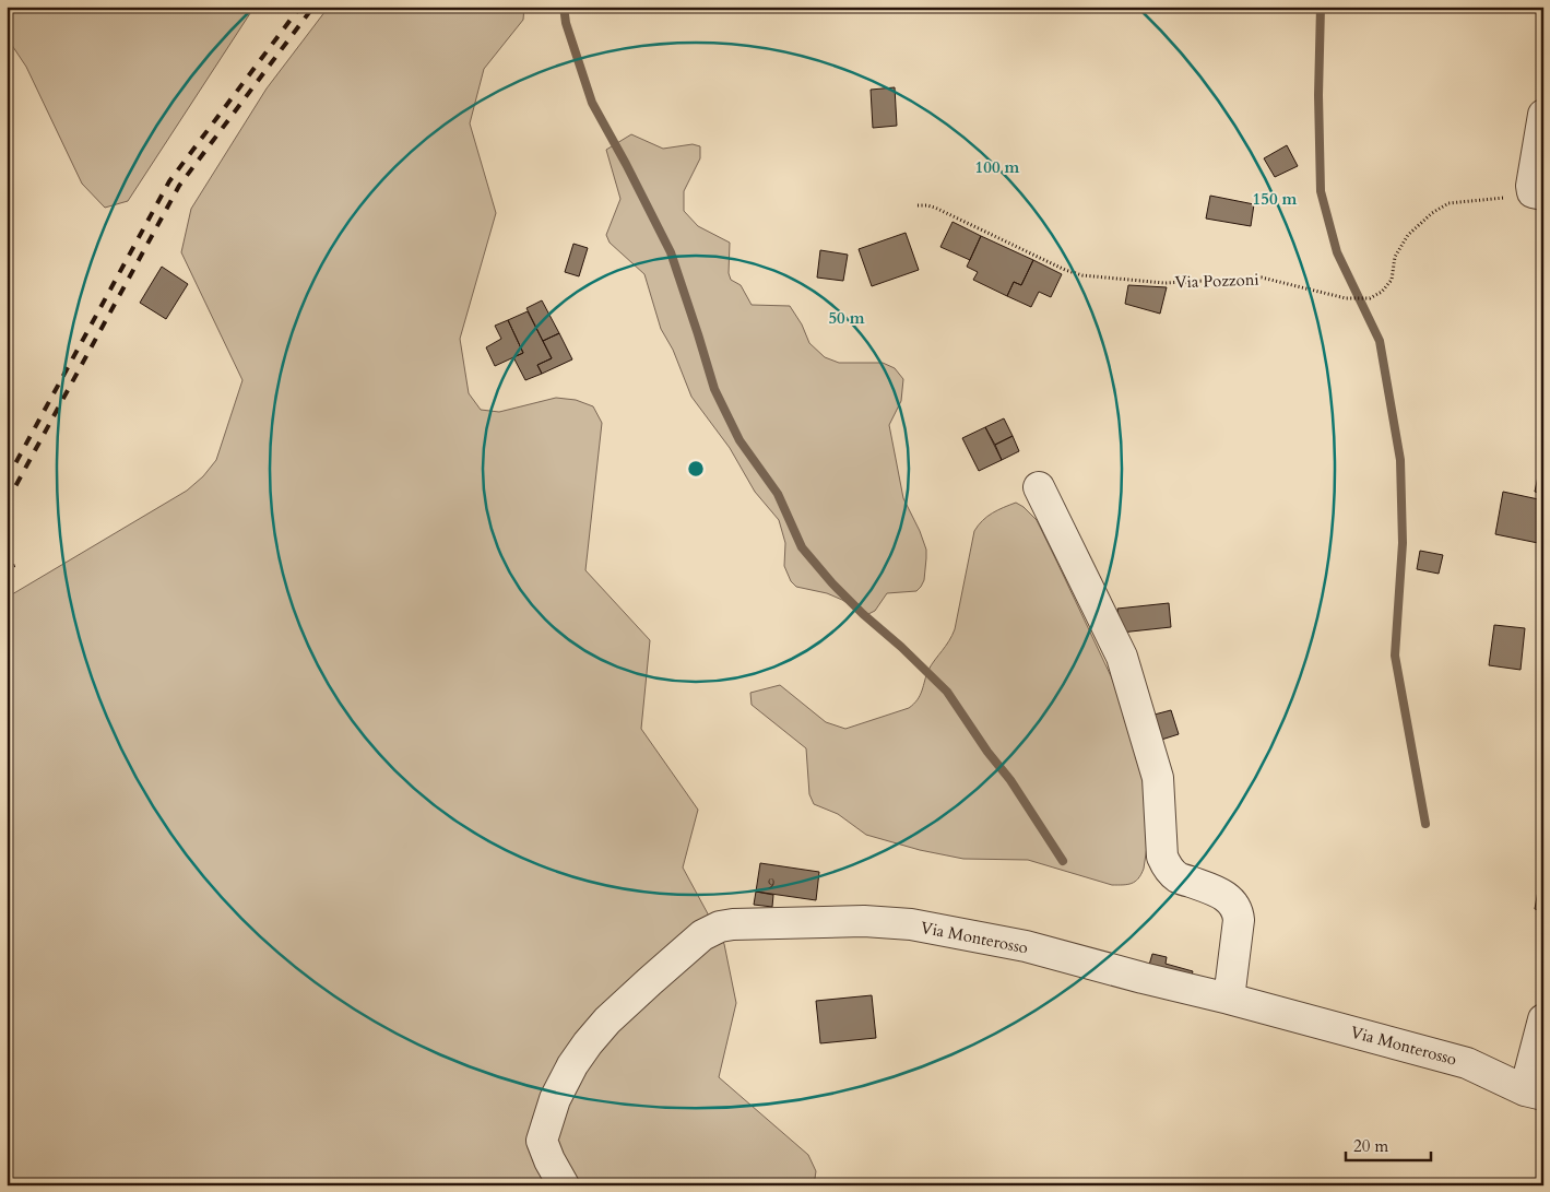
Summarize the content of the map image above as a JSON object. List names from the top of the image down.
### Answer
{
  "streets": {
    "street": ["Via Monterosso"],
    "path": ["Via Pozzoni"]
  },
  "house_numbers": ["9"],
  "scale_bar": "20 m",
  "rings": ["100 m", "150 m", "50 m"]
}
